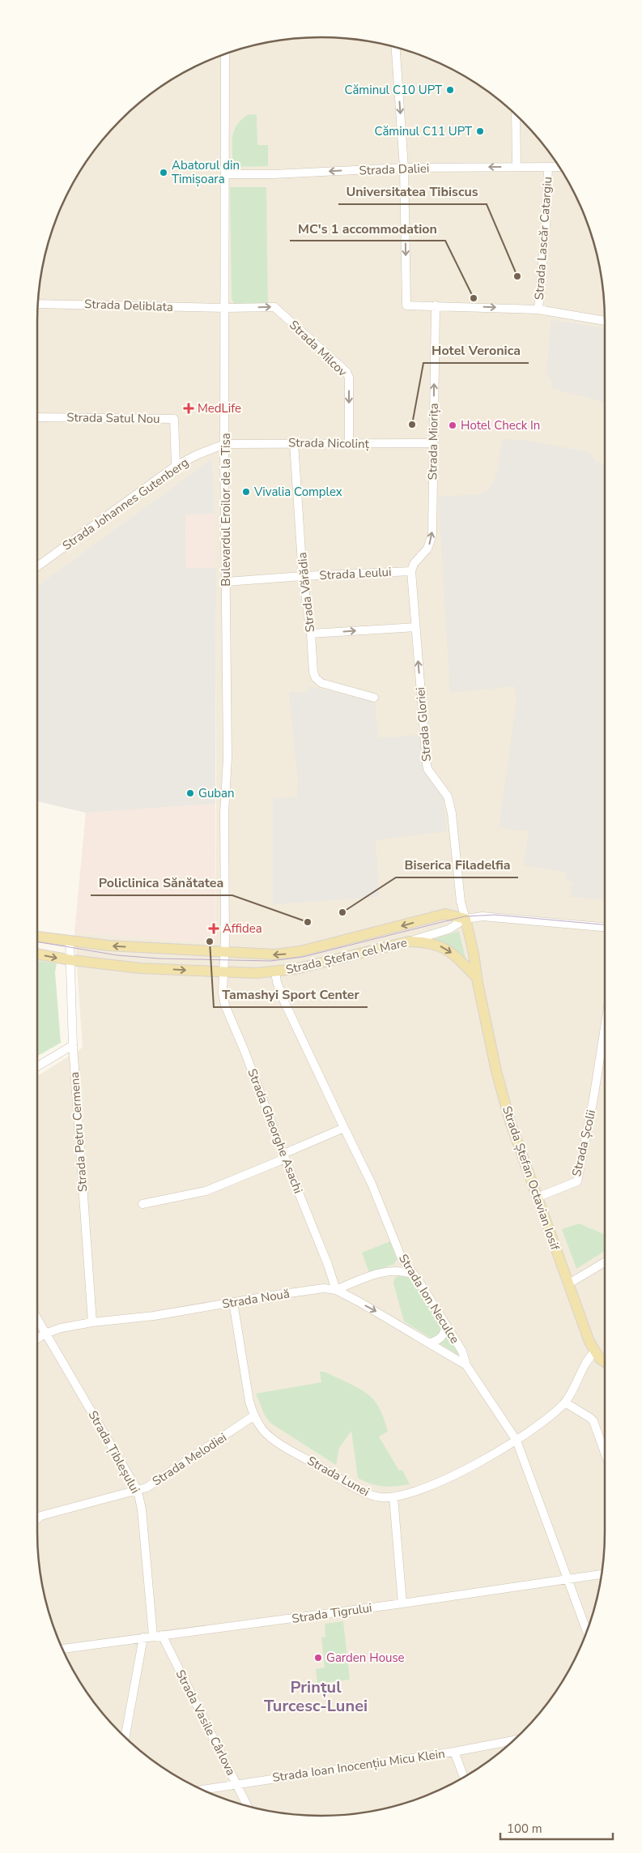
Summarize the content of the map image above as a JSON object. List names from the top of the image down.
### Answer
{
  "streets": {
    "main road": ["Strada Ștefan cel Mare", "Strada Ștefan Octavian Iosif"],
    "street": [
      "Strada Daliei",
      "Strada Lascăr Catargiu",
      "Strada Deliblata",
      "Strada Milcov",
      "Strada Satul Nou",
      "Strada Miorița",
      "Strada Nicolinț",
      "Strada Johannes Gutenberg",
      "Bulevardul Eroilor de la Tisa",
      "Strada Leului",
      "Strada Vărădia",
      "Strada Gloriei",
      "Strada Gheorghe Asachi",
      "Strada Petru Cermena",
      "Strada Școlii",
      "Strada Nouă",
      "Strada Ion Neculce",
      "Strada Țibleșului",
      "Strada Melodiei",
      "Strada Lunei",
      "Strada Tigrului",
      "Strada Vasile Cârlova",
      "Strada Ioan Inocențiu Micu Klein"
    ]
  },
  "crossings": [
    ["Strada Daliei", "Strada Lascăr Catargiu"],
    ["Strada Daliei", "Bulevardul Eroilor de la Tisa"],
    ["Strada Deliblata", "Strada Milcov"],
    ["Strada Deliblata", "Bulevardul Eroilor de la Tisa"],
    ["Strada Milcov", "Strada Nicolinț"],
    ["Strada Milcov", "Bulevardul Eroilor de la Tisa"],
    ["Strada Satul Nou", "Strada Johannes Gutenberg"],
    ["Strada Miorița", "Strada Nicolinț"],
    ["Strada Miorița", "Strada Leului"],
    ["Strada Miorița", "Strada Gloriei"],
    ["Strada Nicolinț", "Strada Johannes Gutenberg"],
    ["Strada Nicolinț", "Bulevardul Eroilor de la Tisa"],
    ["Strada Nicolinț", "Strada Vărădia"],
    ["Strada Johannes Gutenberg", "Bulevardul Eroilor de la Tisa"],
    ["Bulevardul Eroilor de la Tisa", "Strada Leului"],
    ["Bulevardul Eroilor de la Tisa", "Strada Ștefan cel Mare"],
    ["Bulevardul Eroilor de la Tisa", "Strada Gheorghe Asachi"],
    ["Strada Leului", "Strada Vărădia"],
    ["Strada Leului", "Strada Gloriei"],
    ["Strada Gloriei", "Strada Ștefan cel Mare"],
    ["Strada Gloriei", "Strada Ștefan Octavian Iosif"],
    ["Strada Ștefan cel Mare", "Strada Gheorghe Asachi"],
    ["Strada Ștefan cel Mare", "Strada Petru Cermena"],
    ["Strada Ștefan cel Mare", "Strada Ștefan Octavian Iosif"],
    ["Strada Ștefan cel Mare", "Strada Ion Neculce"],
    ["Strada Gheorghe Asachi", "Strada Nouă"],
    ["Strada Petru Cermena", "Strada Nouă"],
    ["Strada Școlii", "Strada Ștefan Octavian Iosif"],
    ["Strada Ștefan Octavian Iosif", "Strada Lunei"],
    ["Strada Nouă", "Strada Ion Neculce"],
    ["Strada Nouă", "Strada Țibleșului"],
    ["Strada Nouă", "Strada Lunei"],
    ["Strada Ion Neculce", "Strada Lunei"],
    ["Strada Ion Neculce", "Strada Tigrului"],
    ["Strada Țibleșului", "Strada Melodiei"],
    ["Strada Țibleșului", "Strada Tigrului"],
    ["Strada Melodiei", "Strada Lunei"],
    ["Strada Tigrului", "Strada Vasile Cârlova"],
    ["Strada Vasile Cârlova", "Strada Ioan Inocențiu Micu Klein"]
  ],
  "one_way": [
    "Strada Daliei",
    "Strada Milcov",
    "Strada Miorița",
    "Strada Gloriei"
  ],
  "districts": ["Prințul Turcesc-Lunei"],
  "places": {
    "other": [
      "Căminul C10 UPT",
      "Căminul C11 UPT",
      "Abatorul din Timișoara",
      "Universitatea Tibiscus",
      "MC's 1 accommodation",
      "Hotel Veronica",
      "Hotel Check In",
      "Vivalia Complex",
      "Guban",
      "Biserica Filadelfia",
      "Policlinica Sănătatea",
      "Tamashyi Sport Center",
      "Garden House"
    ],
    "health": ["MedLife", "Affidea"]
  },
  "scale_bar": "100 m"
}
